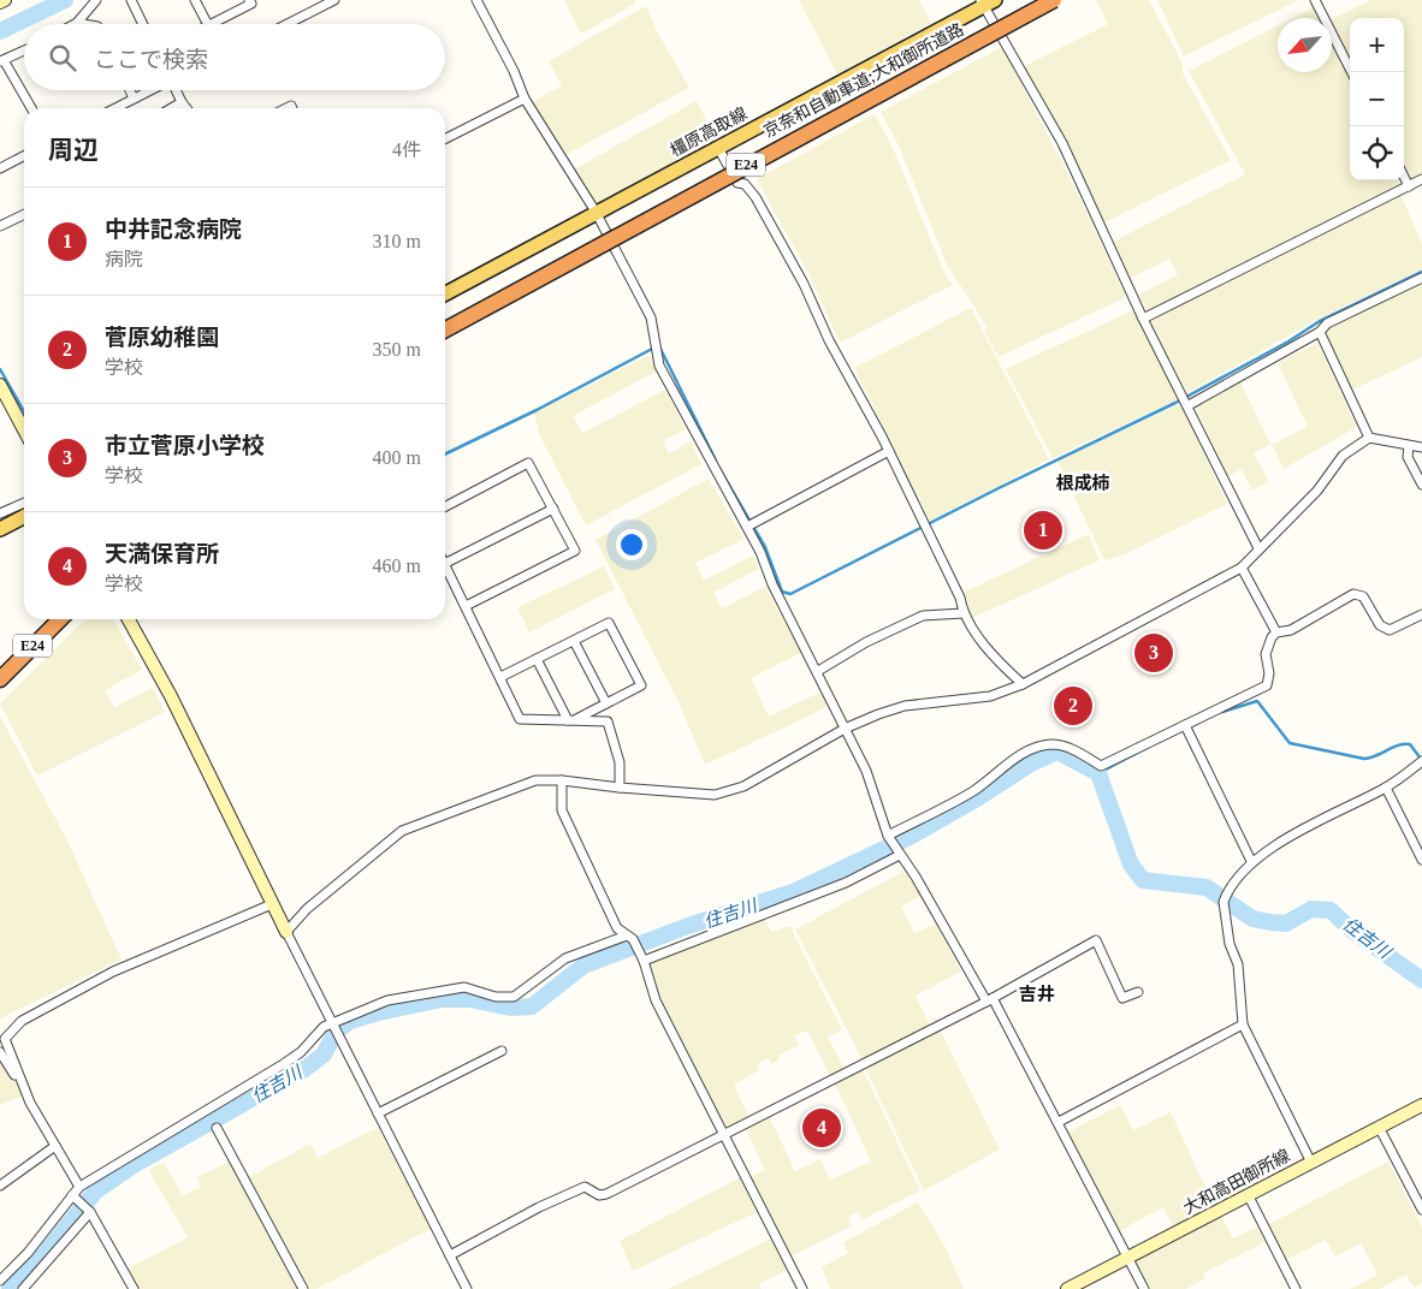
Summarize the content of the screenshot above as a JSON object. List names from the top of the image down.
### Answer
{
  "streets": {
    "highway": ["京奈和自動車道;大和御所道路", "E24"],
    "main road": ["橿原高取線"],
    "street": ["大和高田御所線"]
  },
  "districts": ["根成柿", "吉井"],
  "water": ["住吉川"],
  "north": "bottom left",
  "page": {
    "map_buttons": ["+", "−"],
    "search": "ここで検索",
    "heading": ["周辺", "4件"],
    "list": [
      {
        "mark": "1",
        "name": "中井記念病院",
        "note": "病院",
        "value": "310 m"
      },
      {
        "mark": "2",
        "name": "菅原幼稚園",
        "note": "学校",
        "value": "350 m"
      },
      {
        "mark": "3",
        "name": "市立菅原小学校",
        "note": "学校",
        "value": "400 m"
      },
      {
        "mark": "4",
        "name": "天満保育所",
        "note": "学校",
        "value": "460 m"
      }
    ],
    "pins": [
      "1",
      "3",
      "2",
      "4"
    ]
  }
}
